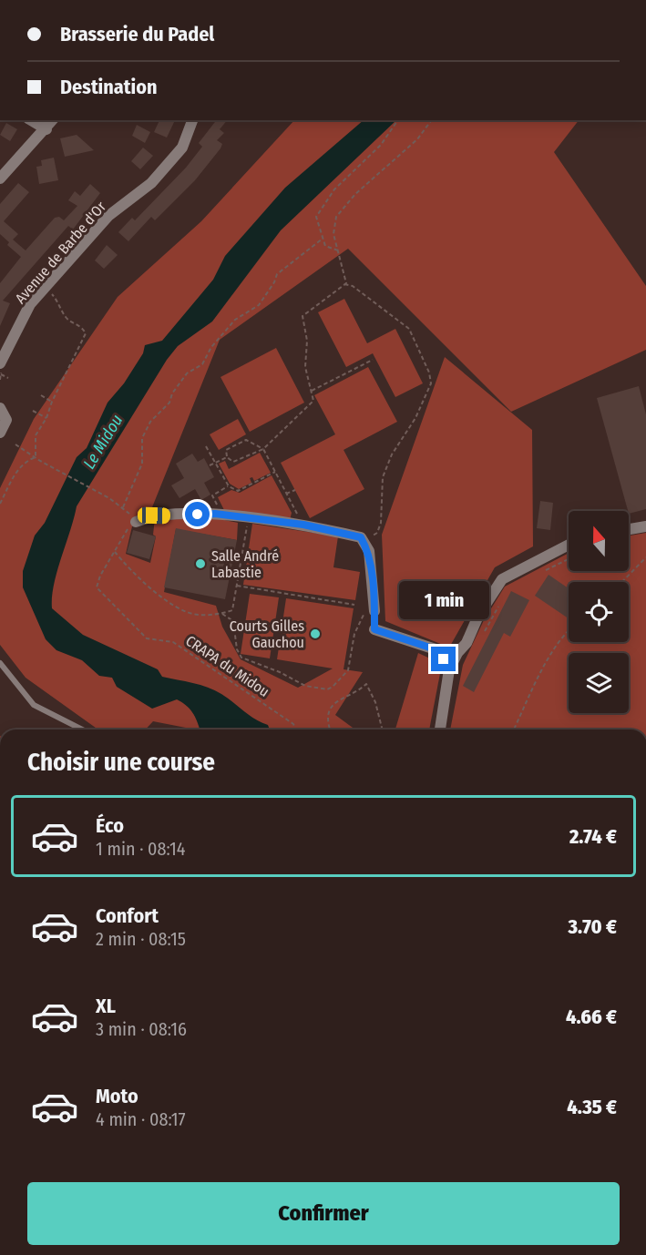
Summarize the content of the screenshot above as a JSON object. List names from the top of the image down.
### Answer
{
  "streets": {
    "street": ["Avenue de Barbe d'Or"],
    "path": ["CRAPA du Midou"]
  },
  "water": ["Le Midou"],
  "places": ["Salle André Labastie", "Courts Gilles Gauchou"],
  "north": "top",
  "page": {
    "banner": ["Brasserie du Padel", "Destination"],
    "bubble": "1 min",
    "heading": "Choisir une course",
    "list": [
      {
        "name": "Éco",
        "note": "1 min · 08:14",
        "value": "2.74 €"
      },
      {
        "name": "Confort",
        "note": "2 min · 08:15",
        "value": "3.70 €"
      },
      {
        "name": "XL",
        "note": "3 min · 08:16",
        "value": "4.66 €"
      },
      {
        "name": "Moto",
        "note": "4 min · 08:17",
        "value": "4.35 €"
      }
    ],
    "buttons": "Confirmer"
  }
}
